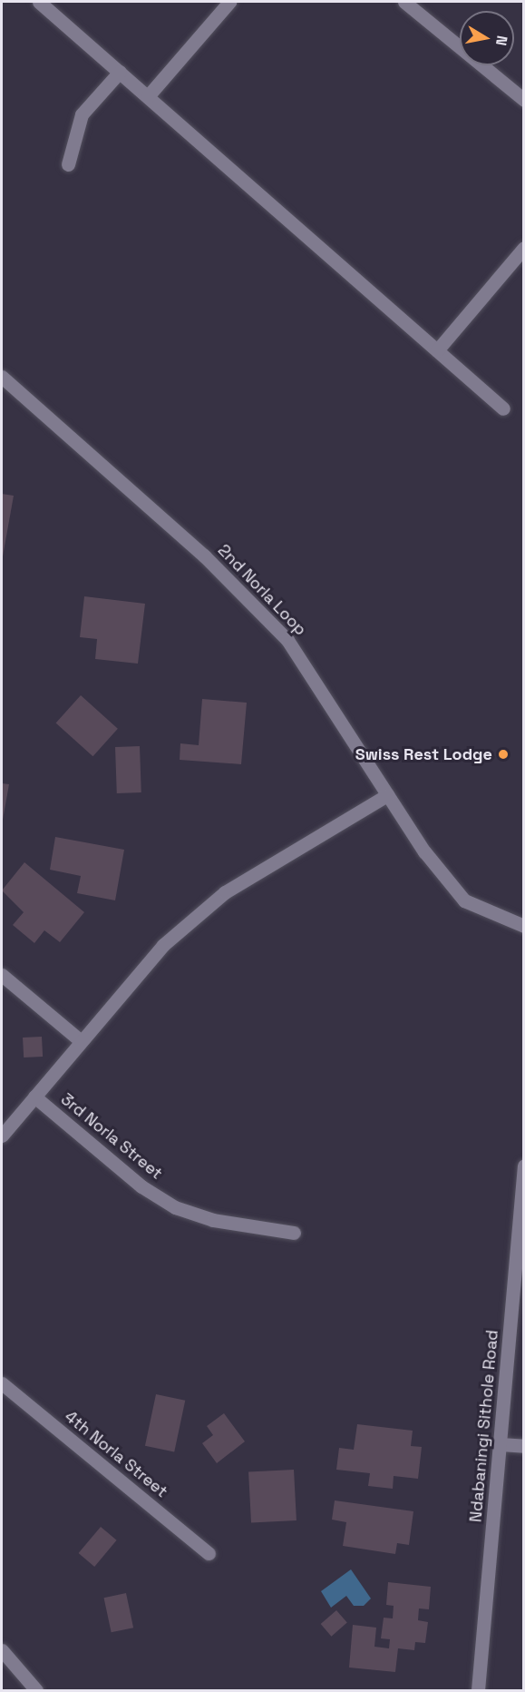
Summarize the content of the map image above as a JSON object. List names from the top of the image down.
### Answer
{
  "streets": {
    "street": [
      "2nd Norla Loop",
      "3rd Norla Street",
      "Ndabaningi Sithole Road",
      "4th Norla Street"
    ]
  },
  "places": ["Swiss Rest Lodge"],
  "north": "right"
}
